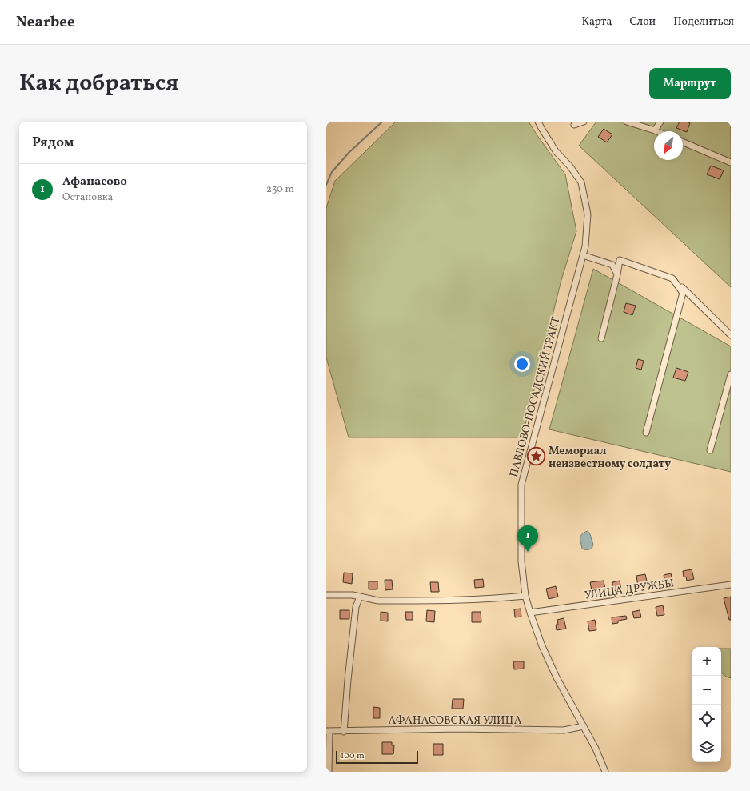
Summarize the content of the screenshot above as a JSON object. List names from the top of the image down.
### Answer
{
  "streets": {
    "street": ["ПАВЛОВО-ПОСАДСКИЙ ТРАКТ", "УЛИЦА ДРУЖБЫ", "АФАНАСОВСКАЯ УЛИЦА"]
  },
  "crossings": [
    ["ПАВЛОВО-ПОСАДСКИЙ ТРАКТ", "УЛИЦА ДРУЖБЫ"],
    ["ПАВЛОВО-ПОСАДСКИЙ ТРАКТ", "АФАНАСОВСКАЯ УЛИЦА"]
  ],
  "places": {
    "place": ["Мемориал неизвестному солдату"]
  },
  "scale_bar": "100 m",
  "north": "bottom left",
  "page": {
    "header": "Nearbee",
    "nav": ["Карта", "Слои", "Поделиться"],
    "title": "Как добраться",
    "buttons": "Маршрут",
    "heading": "Рядом",
    "list": [
      {
        "mark": "1",
        "name": "Афанасово",
        "note": "Остановка",
        "value": "230 m"
      }
    ],
    "pins": "1",
    "map_buttons": ["+", "−"],
    "scale": "100 m"
  }
}
